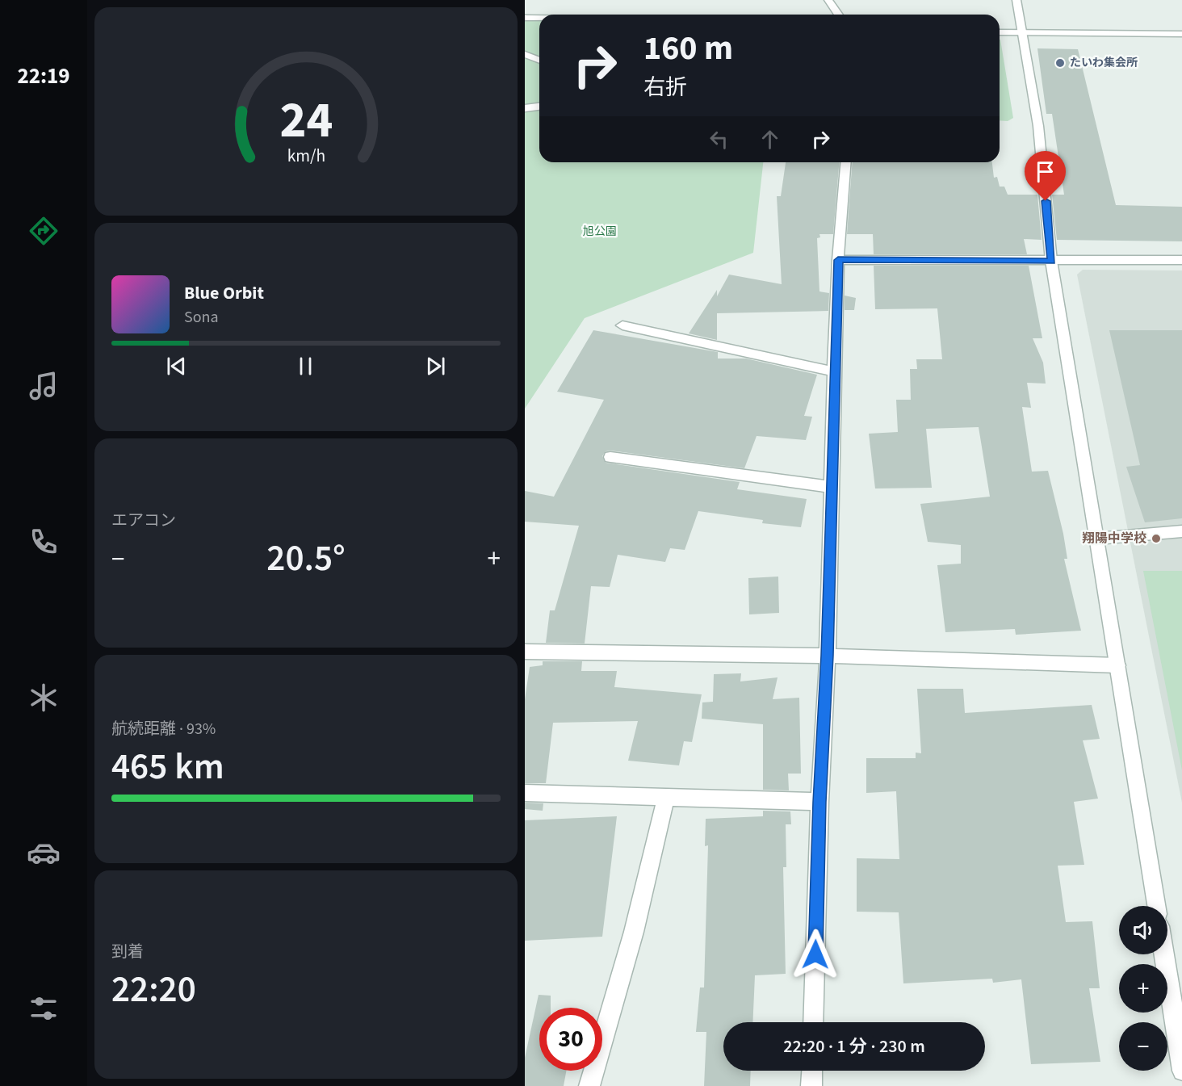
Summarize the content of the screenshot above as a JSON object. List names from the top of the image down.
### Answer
{
  "parks": ["旭公園"],
  "places": ["たいわ集会所", "翔陽中学校"],
  "page": {
    "tabs": "22:19",
    "turn": ["160 m", "右折"],
    "song": ["Blue Orbit", "Sona"],
    "tile": [
      "エアコン",
      ["航続距離 · 93%", "465 km"],
      ["到着", "22:20"]
    ],
    "heat": ["−", "20.5°", "+"],
    "map_buttons": ["+", "−"],
    "limit": "30",
    "trip": "22:20 · 1 分 · 230 m",
    "gauge": ["24", "km/h"]
  }
}
